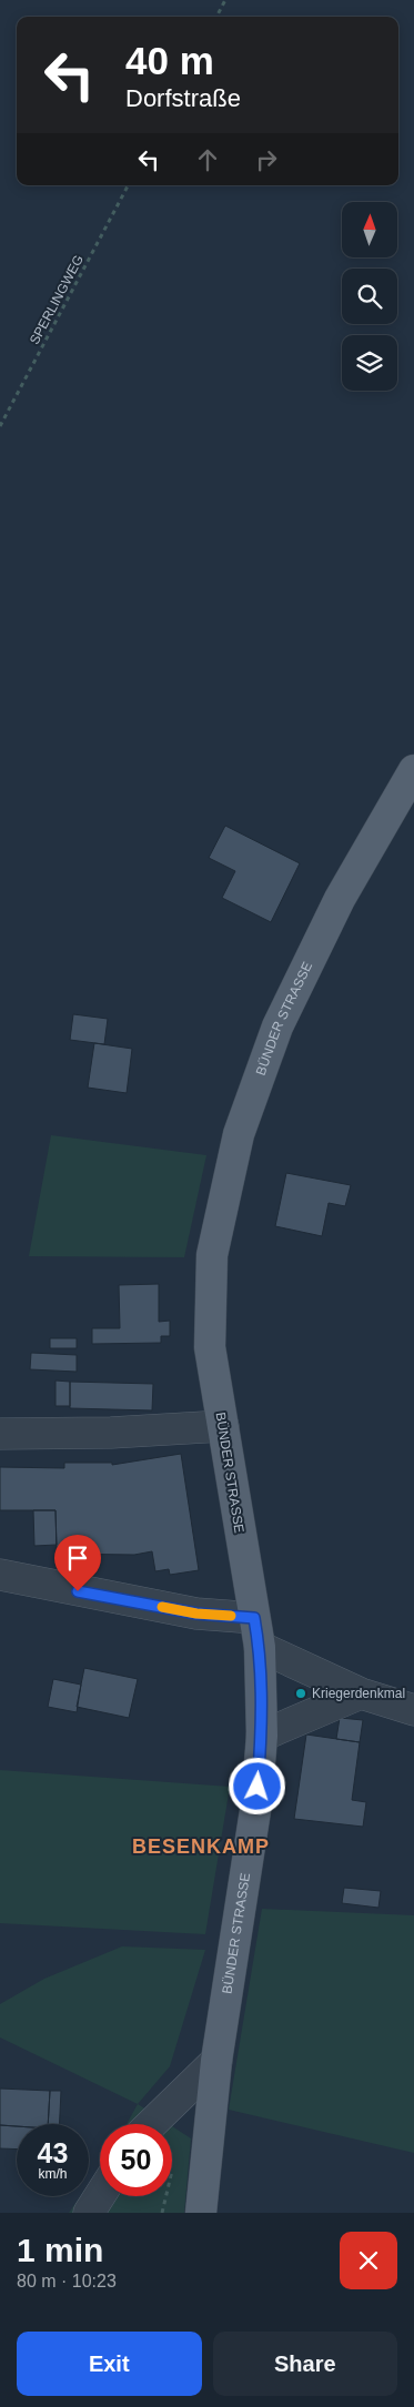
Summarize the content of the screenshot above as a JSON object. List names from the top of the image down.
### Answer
{
  "streets": {
    "main road": ["BÜNDER STRASSE"],
    "path": ["SPERLINGWEG"]
  },
  "districts": ["BESENKAMP"],
  "places": ["Kriegerdenkmal"],
  "north": "top",
  "page": {
    "turn": ["40 m", "Dorfstraße"],
    "speed": "43 km/h",
    "limit": "50",
    "heading": ["1 min", "80 m · 10:23"],
    "buttons": ["Exit", "Share"]
  }
}
